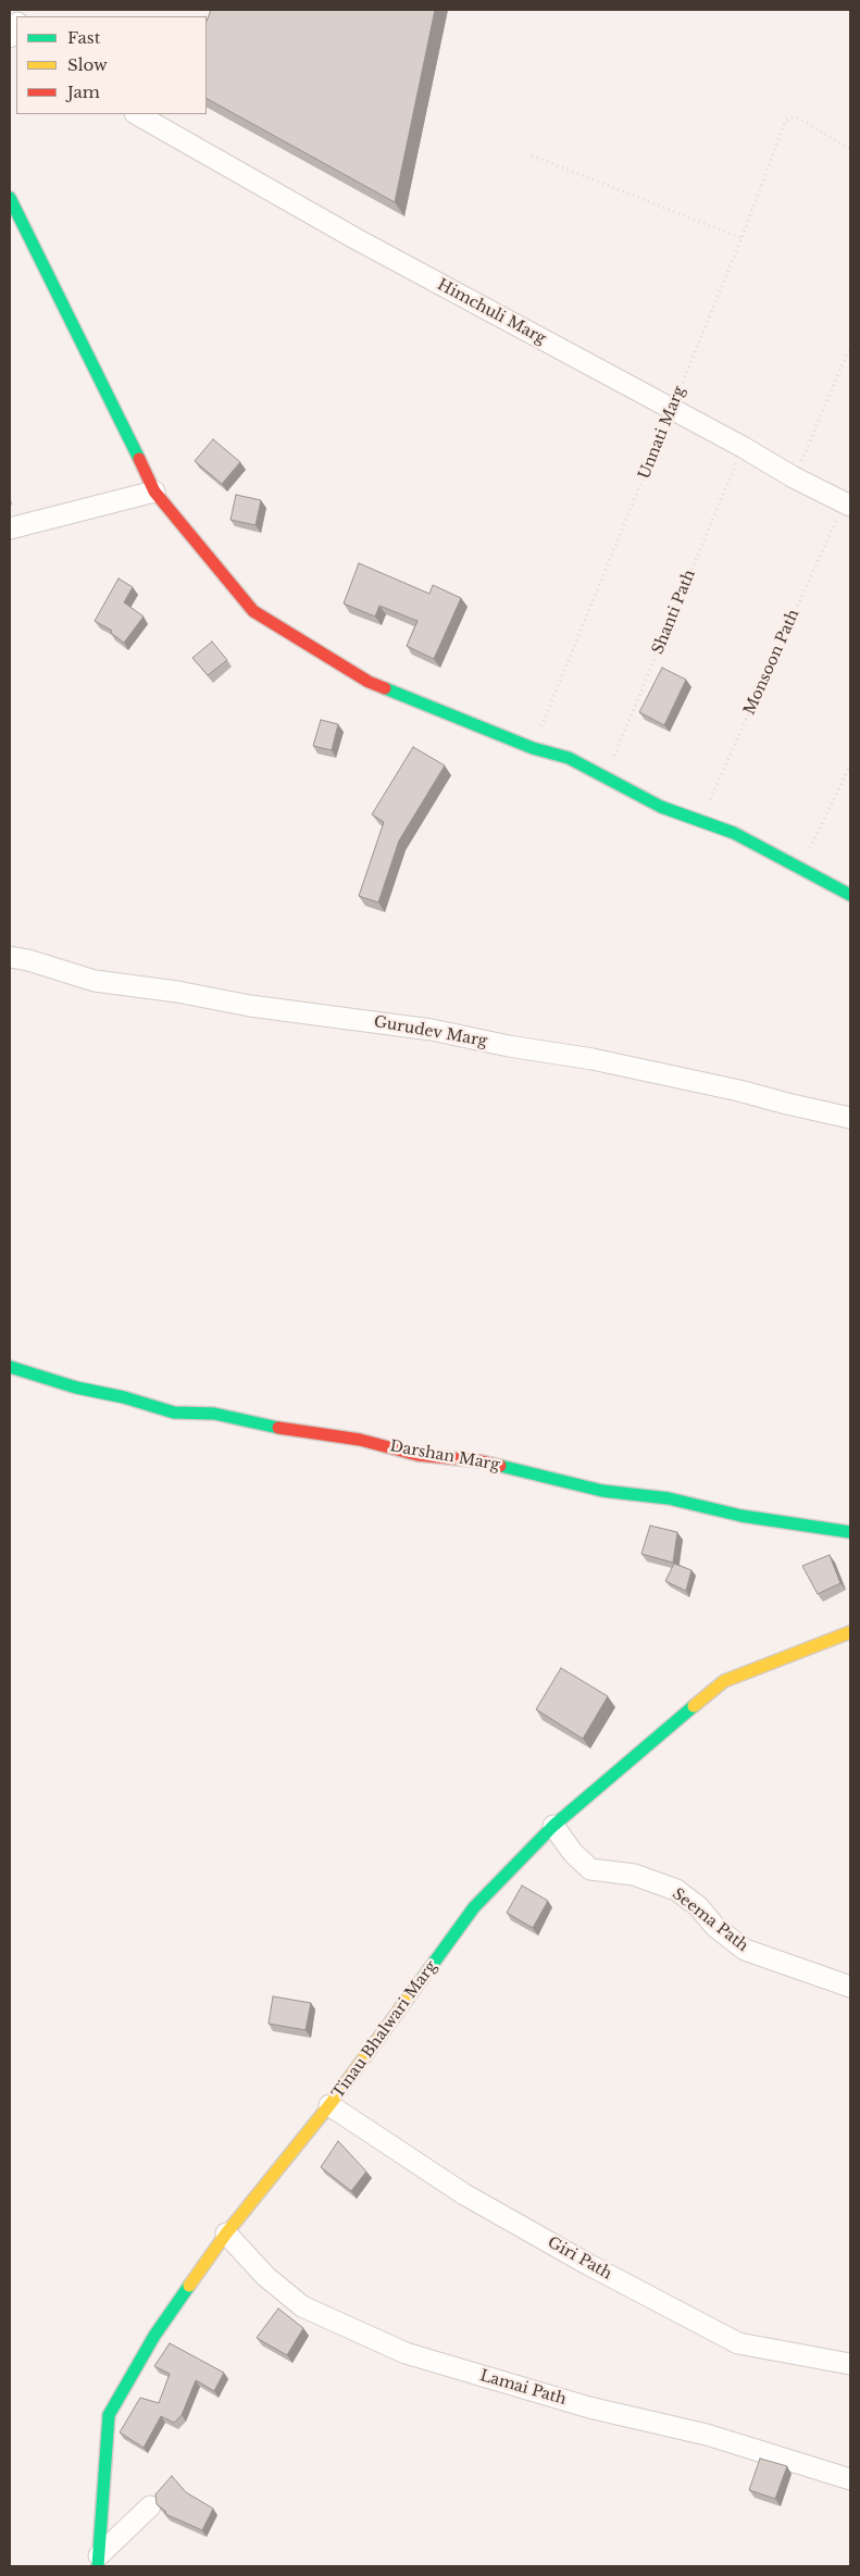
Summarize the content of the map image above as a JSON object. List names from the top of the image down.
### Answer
{
  "streets": {
    "street": [
      "Himchuli Marg",
      "Gurudev Marg",
      "Darshan Marg",
      "Seema Path",
      "Tinau Bhalwari Marg",
      "Giri Path",
      "Lamai Path"
    ],
    "path": ["Unnati Marg", "Shanti Path", "Monsoon Path"]
  },
  "crossings": [
    ["Himchuli Marg", "Unnati Marg"],
    ["Himchuli Marg", "Shanti Path"],
    ["Himchuli Marg", "Monsoon Path"],
    ["Seema Path", "Tinau Bhalwari Marg"],
    ["Tinau Bhalwari Marg", "Giri Path"],
    ["Tinau Bhalwari Marg", "Lamai Path"]
  ],
  "legend": ["Fast", "Slow", "Jam"]
}
